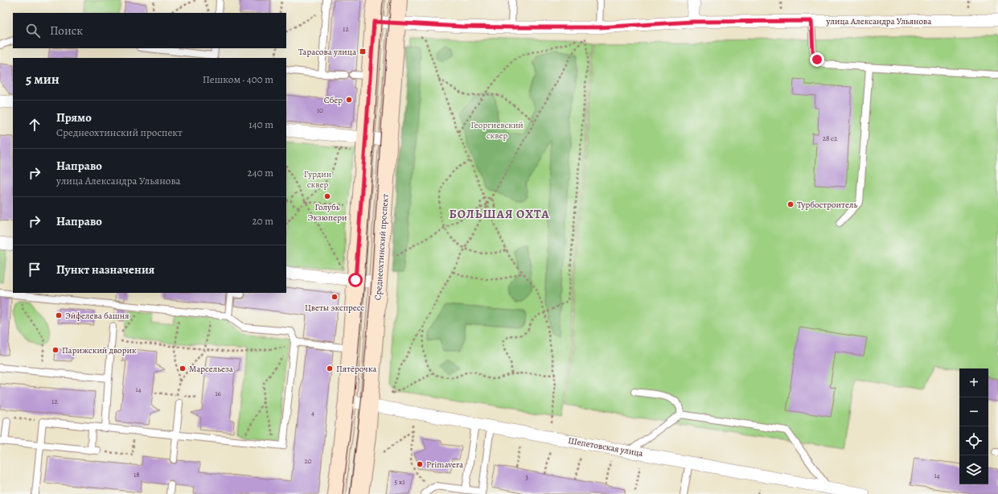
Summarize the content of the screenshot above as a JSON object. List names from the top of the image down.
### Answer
{
  "streets": {
    "main road": ["Среднеохтинский проспект"],
    "street": ["улица Александра Ульянова", "Шепетовская улица"]
  },
  "crossings": [
    ["улица Александра Ульянова", "Среднеохтинский проспект"],
    ["Среднеохтинский проспект", "Шепетовская улица"]
  ],
  "districts": ["БОЛЬШАЯ ОХТА"],
  "parks": ["Георгиевский сквер", "Гурдин сквер"],
  "places": {
    "transit": ["Тарасова улица"],
    "other": [
      "Сбер",
      "Голубь Экзюпери",
      "Турбостроитель",
      "Цветы экспресс",
      "Эйфелева башня",
      "Парижский дворик",
      "Марсельеза",
      "Пятёрочка",
      "Primavera"
    ]
  },
  "house_numbers": [
    "12",
    "10",
    "28 с2",
    "14",
    "16",
    "12",
    "4",
    "20",
    "18",
    "14",
    "3",
    "5 к1"
  ],
  "page": {
    "search": "Поиск",
    "heading": ["5 мин", "Пешком · 400 m"],
    "list": [
      ["Прямо", "Среднеохтинский проспект", "140 m"],
      ["Направо", "улица Александра Ульянова", "240 m"],
      ["Направо", "20 m"],
      "Пункт назначения"
    ],
    "map_buttons": ["+", "−"]
  }
}
